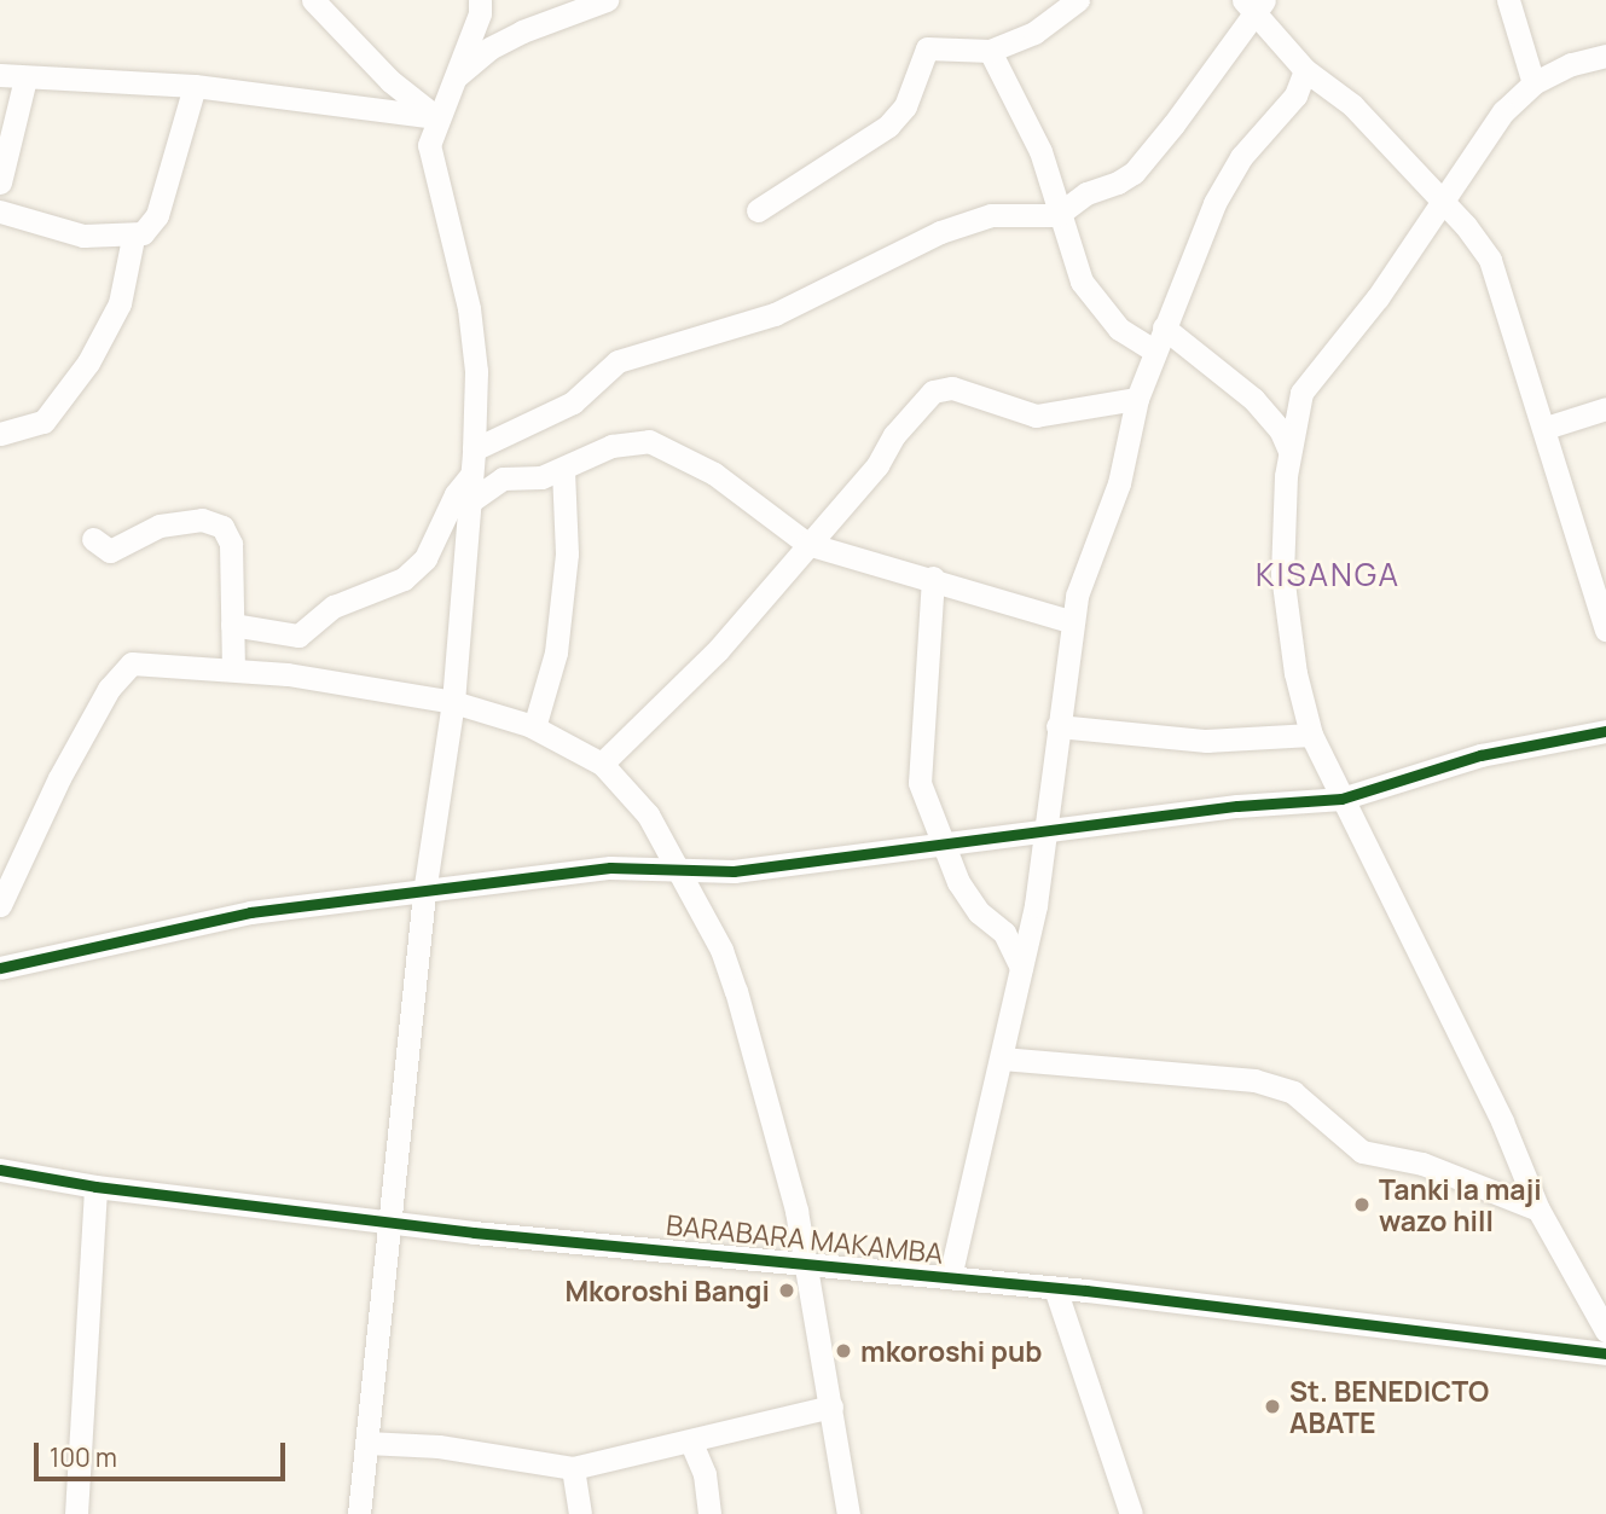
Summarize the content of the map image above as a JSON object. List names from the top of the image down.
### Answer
{
  "streets": {
    "street": ["BARABARA MAKAMBA"]
  },
  "districts": ["KISANGA"],
  "places": [
    "Tanki la maji wazo hill",
    "Mkoroshi Bangi",
    "mkoroshi pub",
    "St. BENEDICTO ABATE"
  ],
  "scale_bar": "100 m"
}
